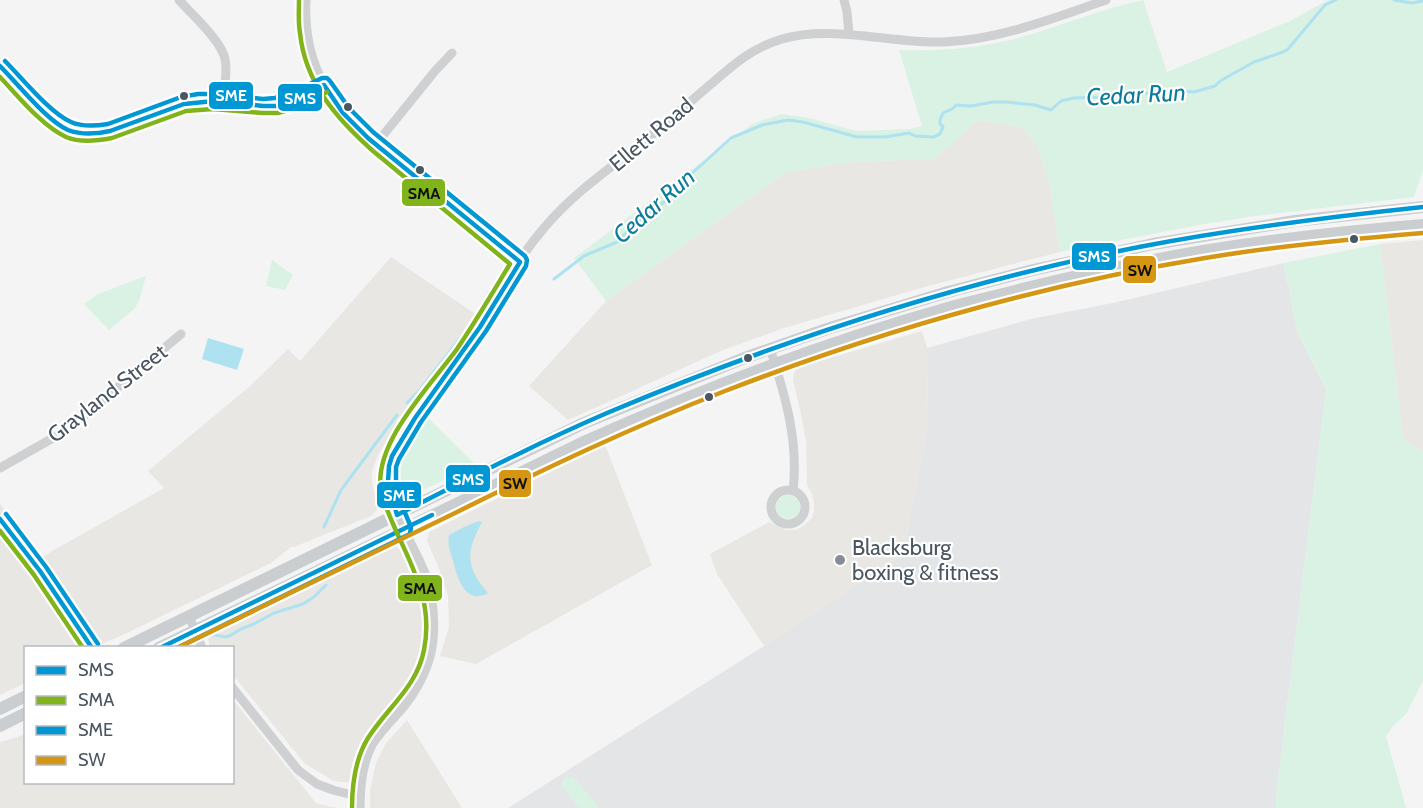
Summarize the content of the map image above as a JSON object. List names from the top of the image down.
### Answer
{
  "streets": {
    "street": ["Ellett Road", "Grayland Street"]
  },
  "water": ["Cedar Run"],
  "places": ["Blacksburg boxing & fitness"],
  "lines": [
    "transit line SMA",
    "transit line SME",
    "transit line SMS",
    "transit line SW"
  ],
  "legend": [
    "SMS",
    "SMA",
    "SME",
    "SW"
  ]
}
